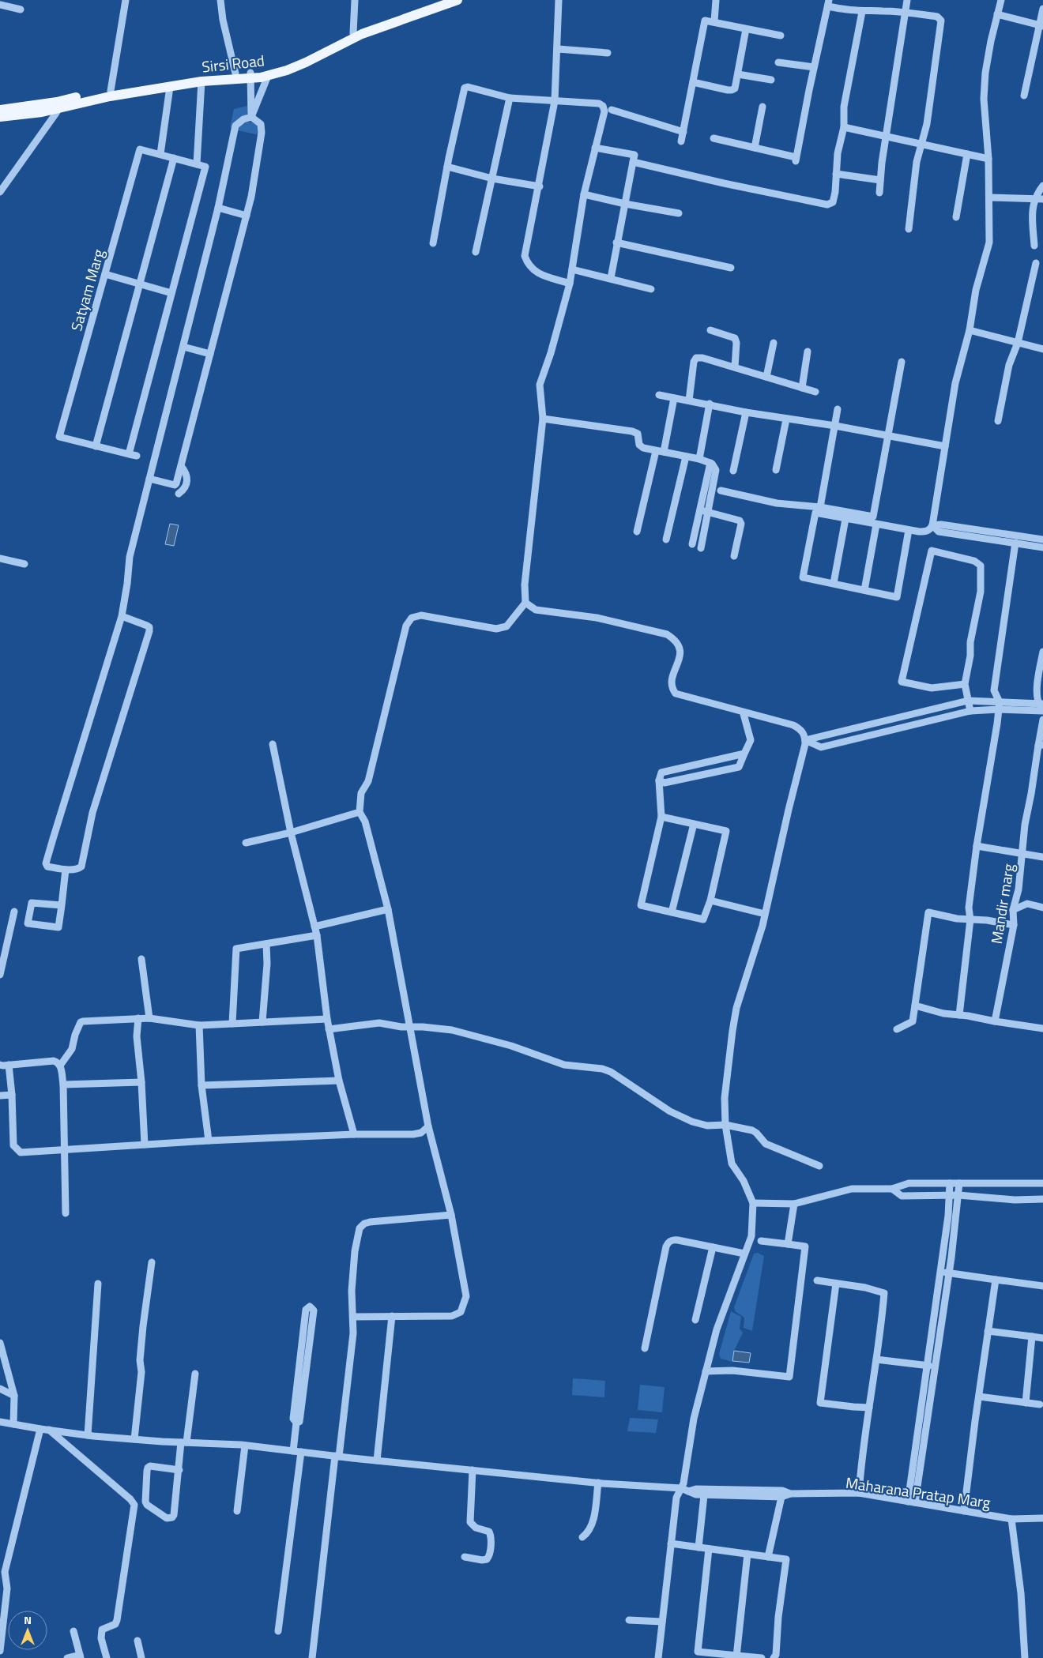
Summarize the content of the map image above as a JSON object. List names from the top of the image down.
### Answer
{
  "streets": {
    "main road": ["Sirsi Road"],
    "street": ["Satyam Marg", "Mandir marg", "Maharana Pratap Marg"]
  },
  "north": "top"
}
